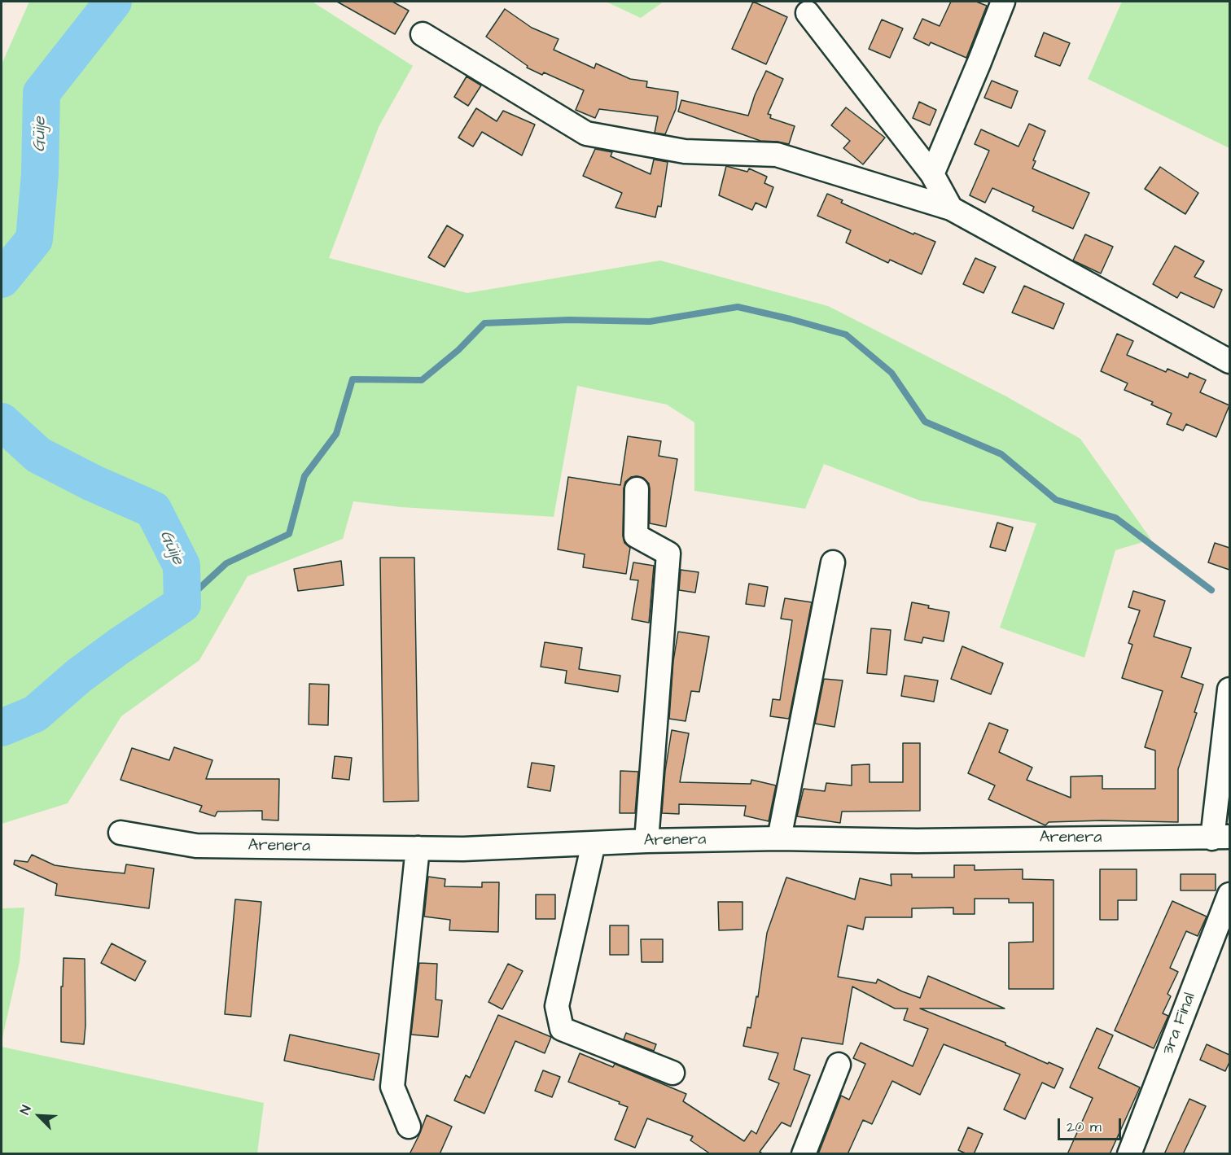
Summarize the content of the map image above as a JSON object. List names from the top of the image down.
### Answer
{
  "streets": {
    "street": ["Arenera", "3ra Final"]
  },
  "water": ["Güije"],
  "scale_bar": "20 m",
  "north": "top left"
}
